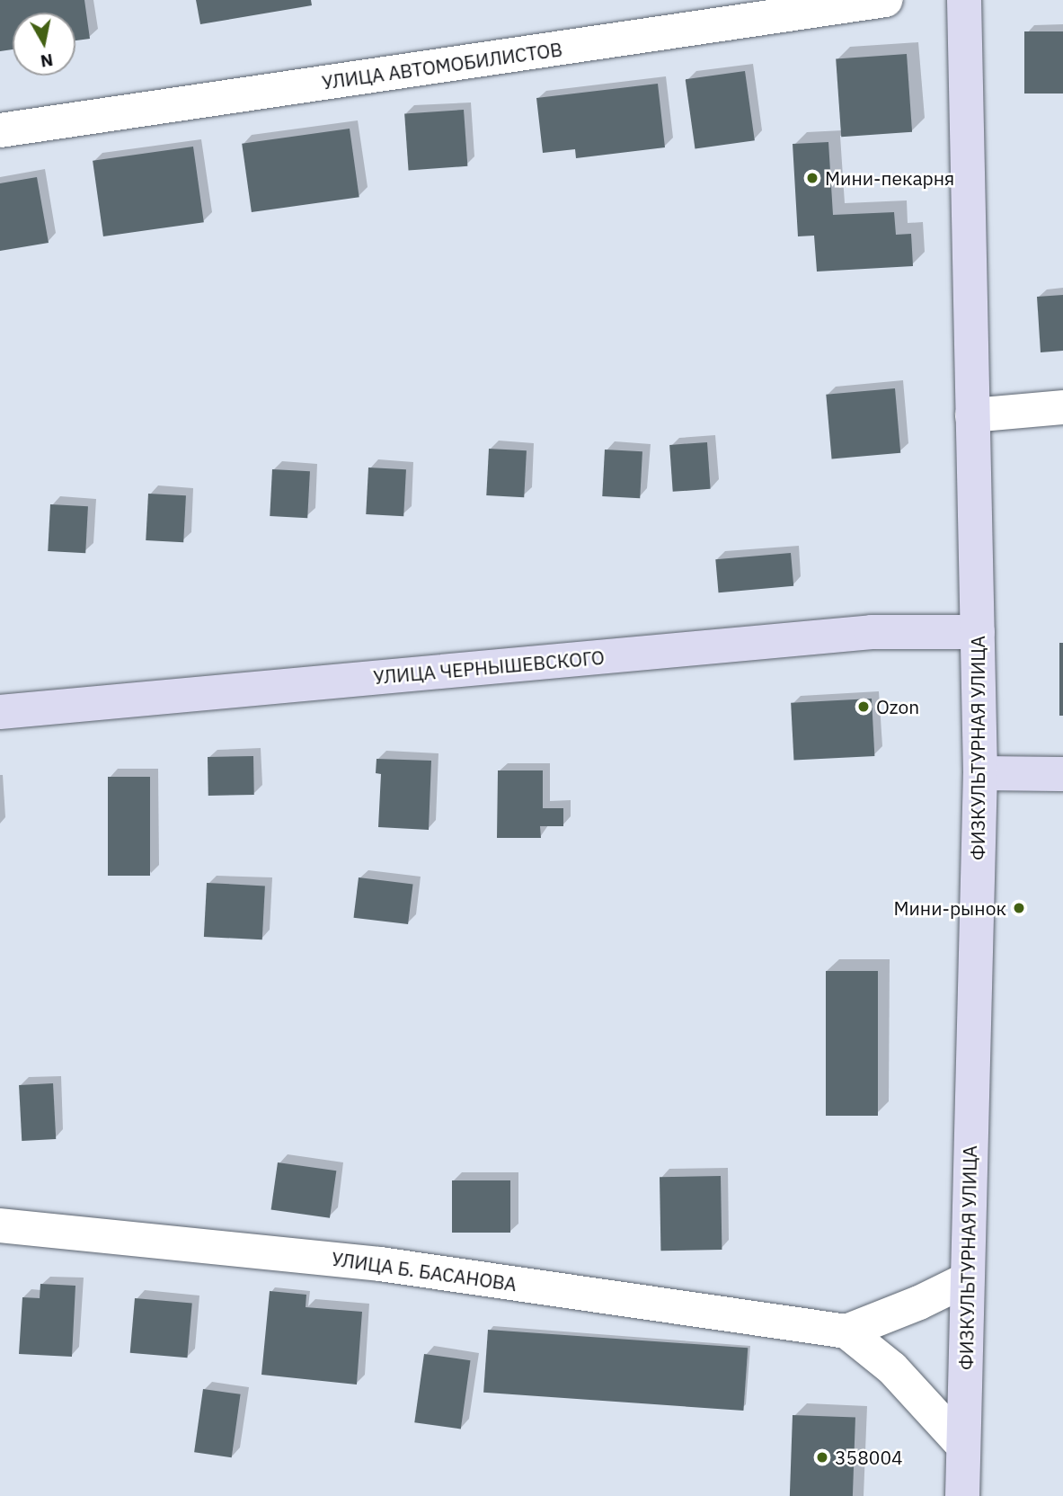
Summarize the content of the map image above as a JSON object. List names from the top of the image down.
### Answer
{
  "streets": {
    "street": [
      "УЛИЦА АВТОМОБИЛИСТОВ",
      "УЛИЦА ЧЕРНЫШЕВСКОГО",
      "ФИЗКУЛЬТУРНАЯ УЛИЦА",
      "УЛИЦА Б. БАСАНОВА"
    ]
  },
  "crossings": [
    ["УЛИЦА ЧЕРНЫШЕВСКОГО", "ФИЗКУЛЬТУРНАЯ УЛИЦА"]
  ],
  "places": [
    "Мини-пекарня",
    "Ozon",
    "Мини-рынок",
    "358004"
  ],
  "north": "bottom"
}
